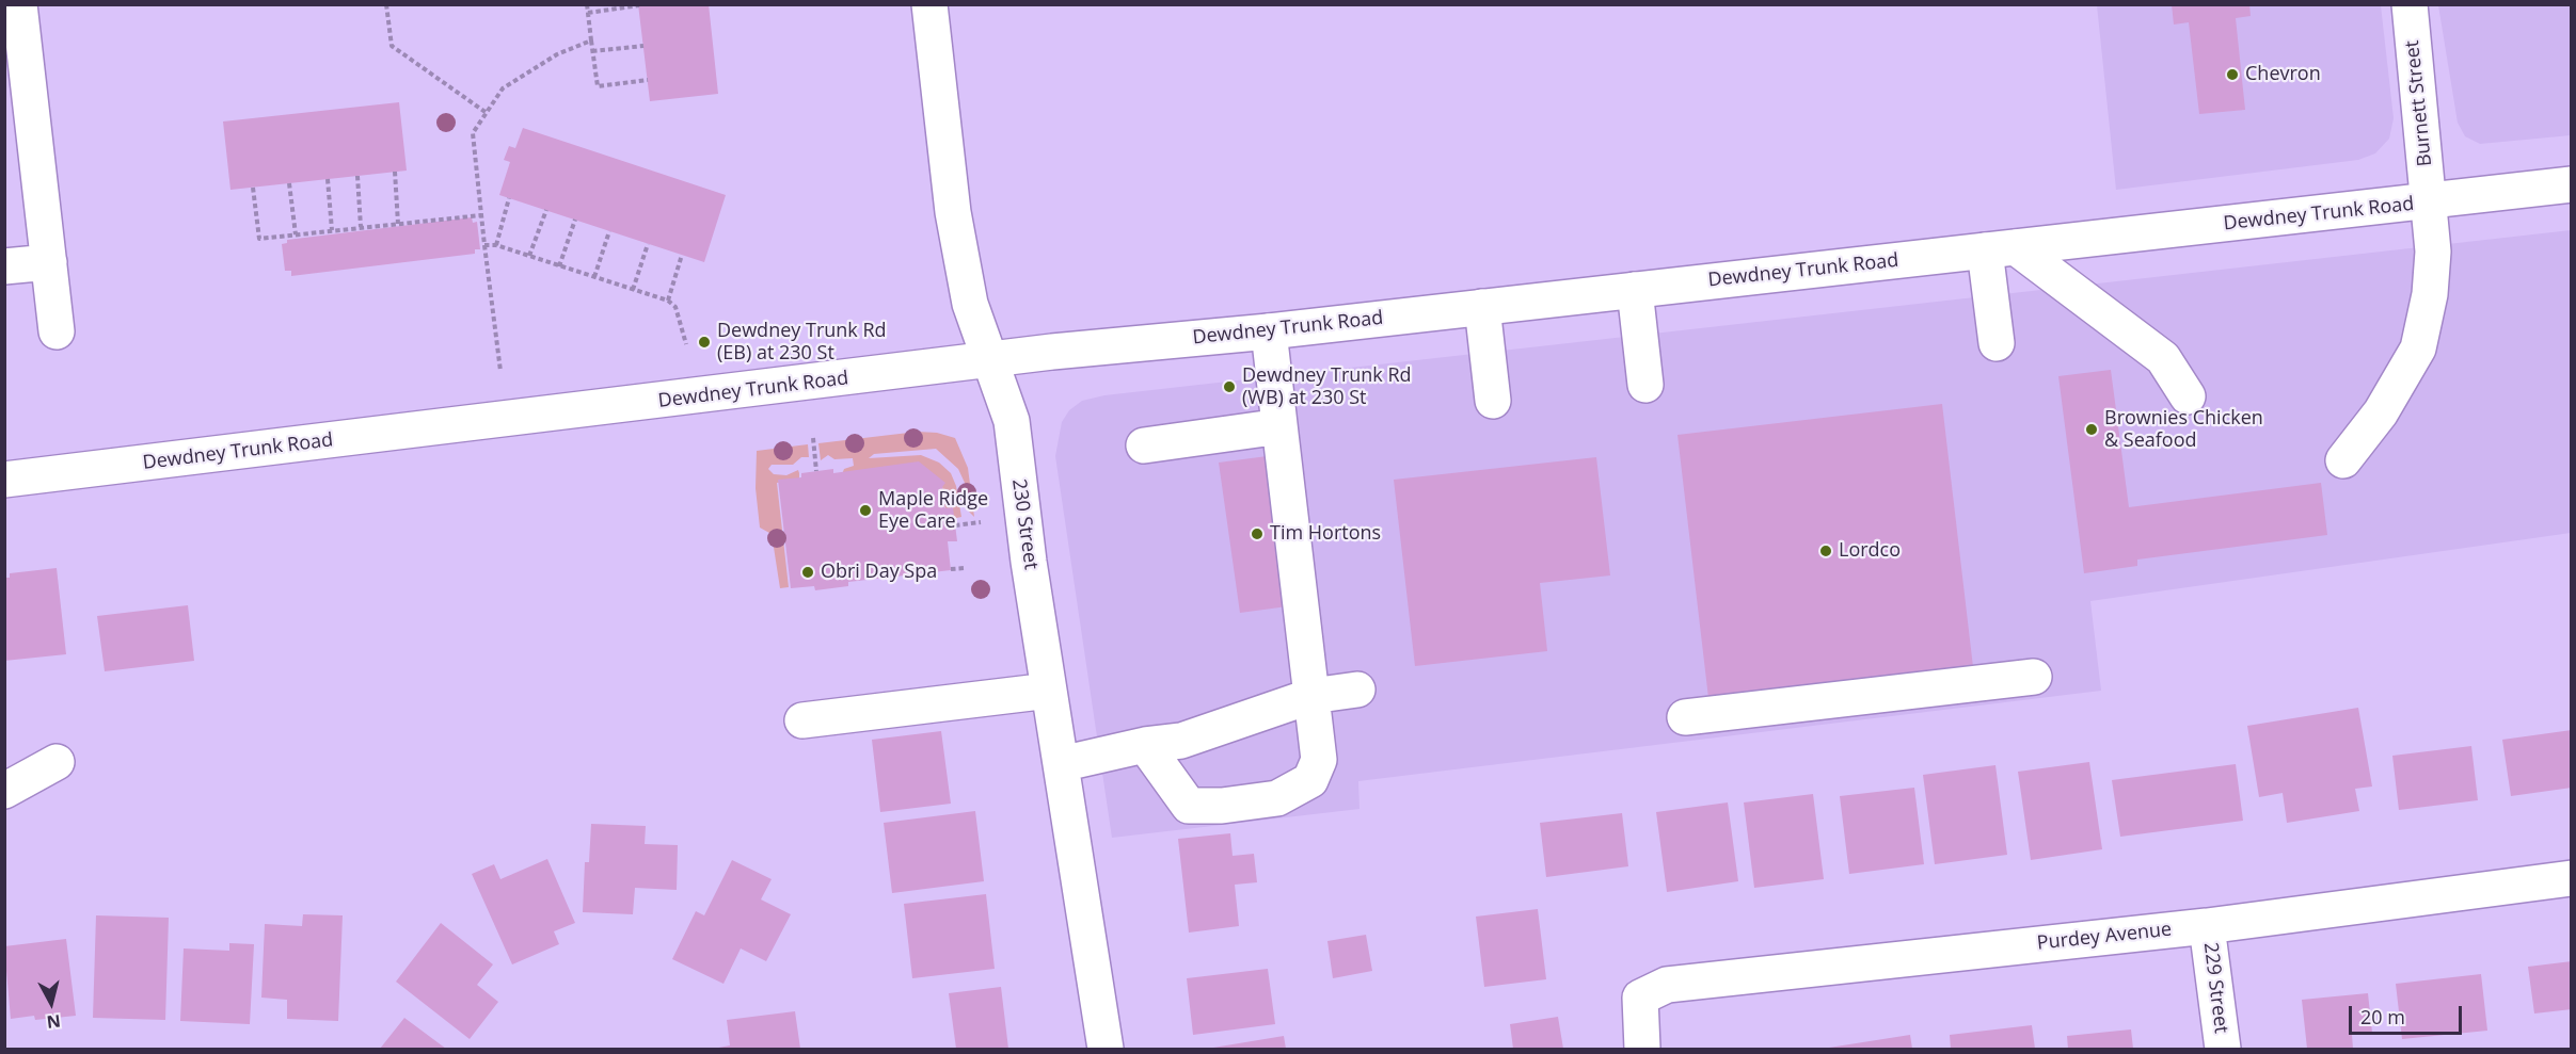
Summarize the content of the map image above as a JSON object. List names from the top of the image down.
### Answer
{
  "streets": {
    "main road": [
      "Burnett Street",
      "Dewdney Trunk Road",
      "230 Street",
      "Purdey Avenue",
      "229 Street"
    ]
  },
  "crossings": [
    ["Burnett Street", "Dewdney Trunk Road"],
    ["Dewdney Trunk Road", "230 Street"],
    ["Purdey Avenue", "229 Street"]
  ],
  "places": [
    "Chevron",
    "Dewdney Trunk Rd (EB) at 230 St",
    "Dewdney Trunk Rd (WB) at 230 St",
    "Brownies Chicken & Seafood",
    "Maple Ridge Eye Care",
    "Tim Hortons",
    "Lordco",
    "Obri Day Spa"
  ],
  "scale_bar": "20 m",
  "north": "bottom"
}
